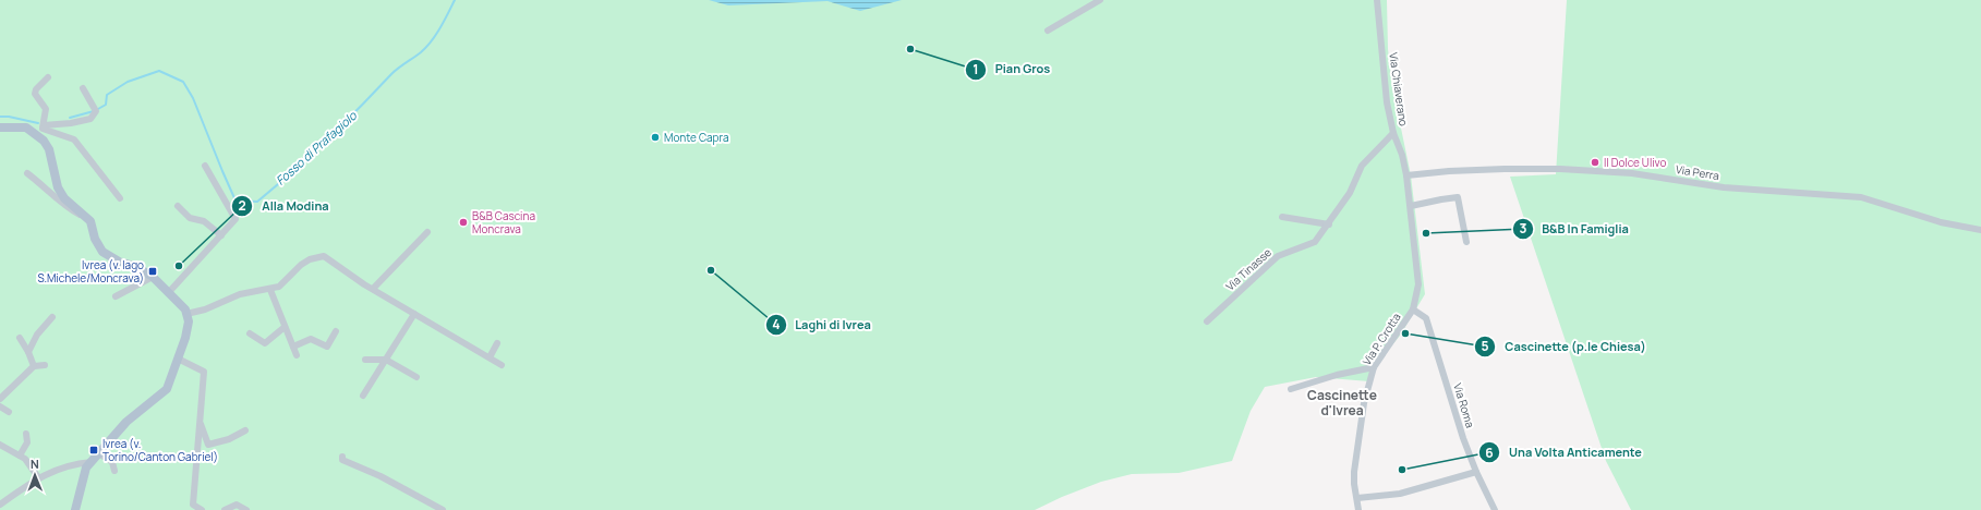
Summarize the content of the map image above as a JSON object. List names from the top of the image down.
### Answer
{
  "streets": {
    "street": [
      "Via Chiaverano",
      "Via Perra",
      "Via Tinasse",
      "Via P. Crotta",
      "Via Roma"
    ]
  },
  "crossings": [
    ["Via Chiaverano", "Via Perra"],
    ["Via Chiaverano", "Via Tinasse"],
    ["Via Chiaverano", "Via P. Crotta"],
    ["Via Chiaverano", "Via Roma"],
    ["Via P. Crotta", "Via Roma"]
  ],
  "districts": ["Cascinette d'Ivrea"],
  "water": ["Fosso di Prafagiolo"],
  "places": {
    "other": [
      "Pian Gros",
      "Monte Capra",
      "Il Dolce Ulivo",
      "B&B Cascina Moncrava",
      "B&B In Famiglia",
      "Alla Modina",
      "Laghi di Ivrea",
      "Cascinette (p.le Chiesa)",
      "Una Volta Anticamente"
    ],
    "transit": ["Ivrea (v. lago S.Michele/Moncrava)", "Ivrea (v. Torino/Canton Gabriel)"]
  },
  "north": "top"
}
